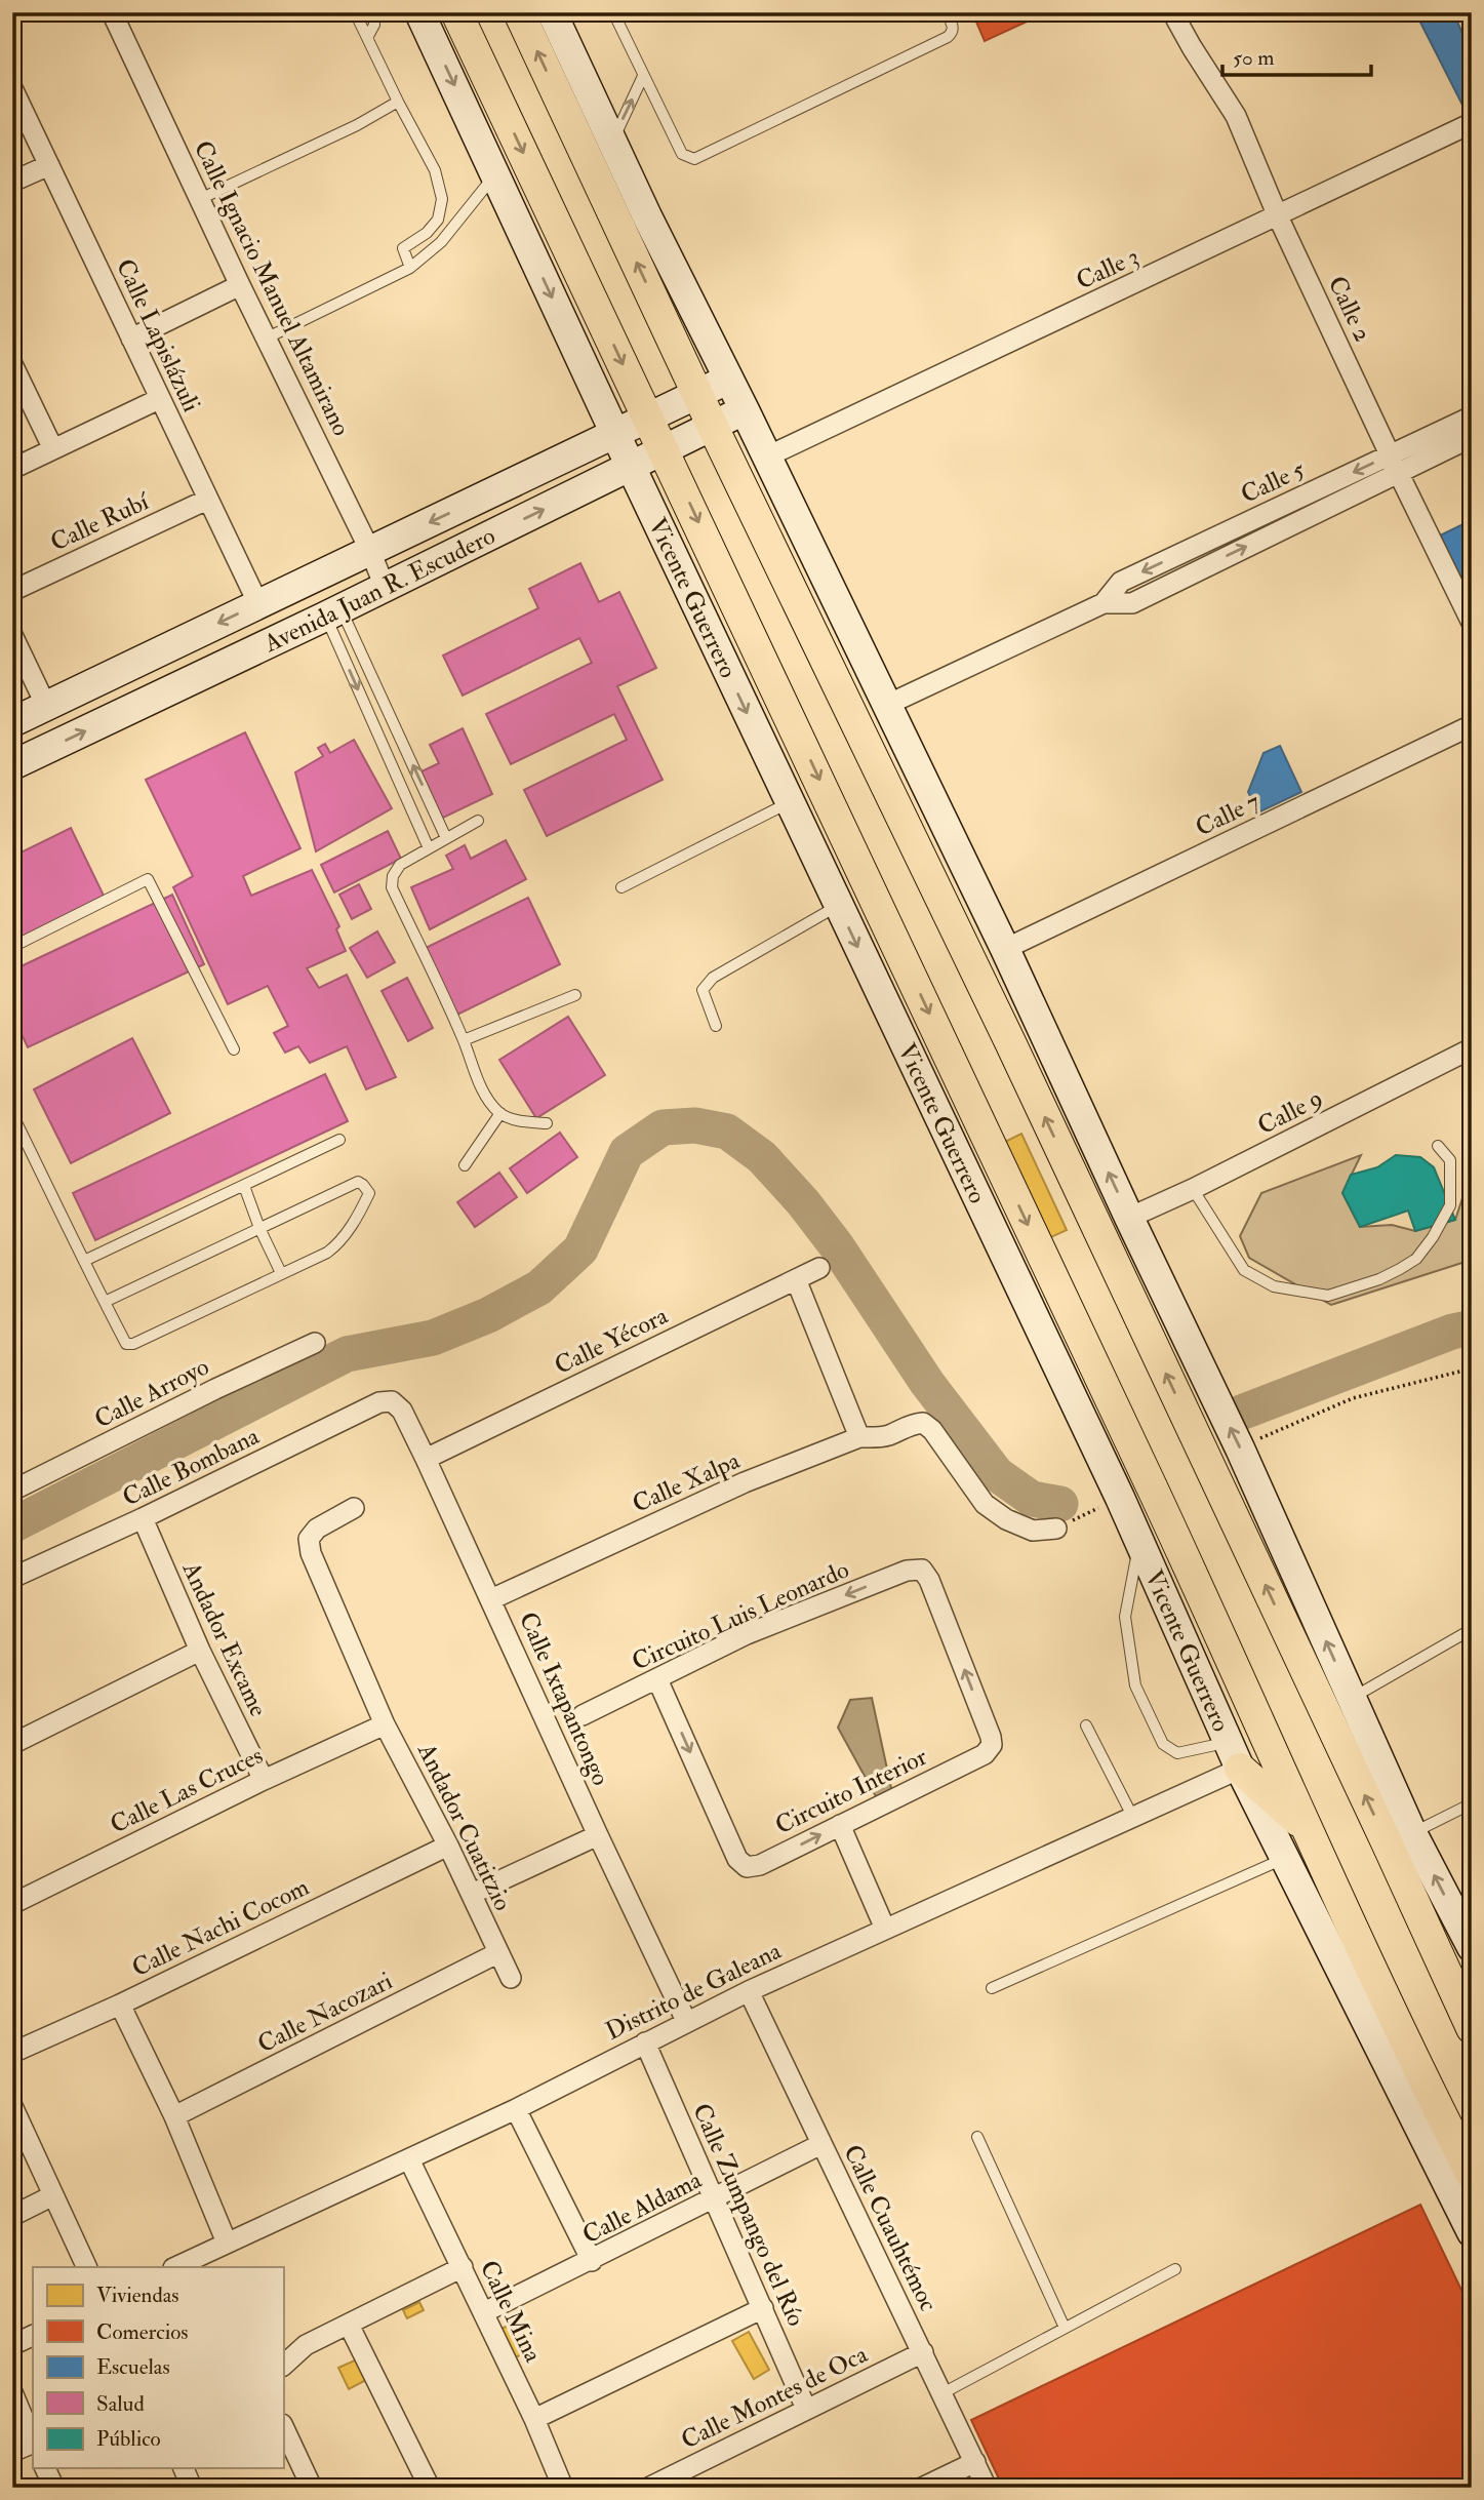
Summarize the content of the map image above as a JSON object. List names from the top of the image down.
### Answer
{
  "streets": {
    "main road": ["Avenida Juan R. Escudero", "Vicente Guerrero"],
    "street": [
      "Calle 3",
      "Calle Ignacio Manuel Altamirano",
      "Calle 2",
      "Calle Lapislázuli",
      "Calle 5",
      "Calle Rubí",
      "Calle 7",
      "Calle 9",
      "Calle Yécora",
      "Calle Arroyo",
      "Calle Bombana",
      "Calle Xalpa",
      "Circuito Luis Leonardo",
      "Andador Excame",
      "Calle Ixtapantongo",
      "Calle Las Cruces",
      "Circuito Interior",
      "Andador Cuatitzio",
      "Calle Nachi Cocom",
      "Distrito de Galeana",
      "Calle Nacozari",
      "Calle Aldama",
      "Calle Zumpango del Río",
      "Calle Cuauhtémoc",
      "Calle Mina",
      "Calle Montes de Oca"
    ]
  },
  "crossings": [
    ["Calle 3", "Calle 2"],
    ["Calle Ignacio Manuel Altamirano", "Avenida Juan R. Escudero"],
    ["Calle 2", "Calle 5"],
    ["Calle Lapislázuli", "Calle Rubí"],
    ["Calle Lapislázuli", "Avenida Juan R. Escudero"],
    ["Avenida Juan R. Escudero", "Vicente Guerrero"],
    ["Vicente Guerrero", "Distrito de Galeana"],
    ["Calle Yécora", "Calle Ixtapantongo"],
    ["Calle Bombana", "Andador Excame"],
    ["Calle Bombana", "Calle Ixtapantongo"],
    ["Calle Xalpa", "Calle Ixtapantongo"],
    ["Circuito Luis Leonardo", "Circuito Interior"],
    ["Andador Excame", "Calle Las Cruces"],
    ["Calle Ixtapantongo", "Distrito de Galeana"],
    ["Calle Las Cruces", "Andador Cuatitzio"],
    ["Andador Cuatitzio", "Calle Nachi Cocom"],
    ["Andador Cuatitzio", "Calle Nacozari"],
    ["Distrito de Galeana", "Calle Zumpango del Río"],
    ["Distrito de Galeana", "Calle Cuauhtémoc"],
    ["Distrito de Galeana", "Calle Mina"],
    ["Calle Aldama", "Calle Zumpango del Río"],
    ["Calle Aldama", "Calle Cuauhtémoc"],
    ["Calle Aldama", "Calle Mina"],
    ["Calle Zumpango del Río", "Calle Montes de Oca"],
    ["Calle Cuauhtémoc", "Calle Montes de Oca"]
  ],
  "one_way": ["Circuito Luis Leonardo"],
  "legend": [
    "Viviendas",
    "Comercios",
    "Escuelas",
    "Salud",
    "Público"
  ],
  "scale_bar": "50 m"
}
